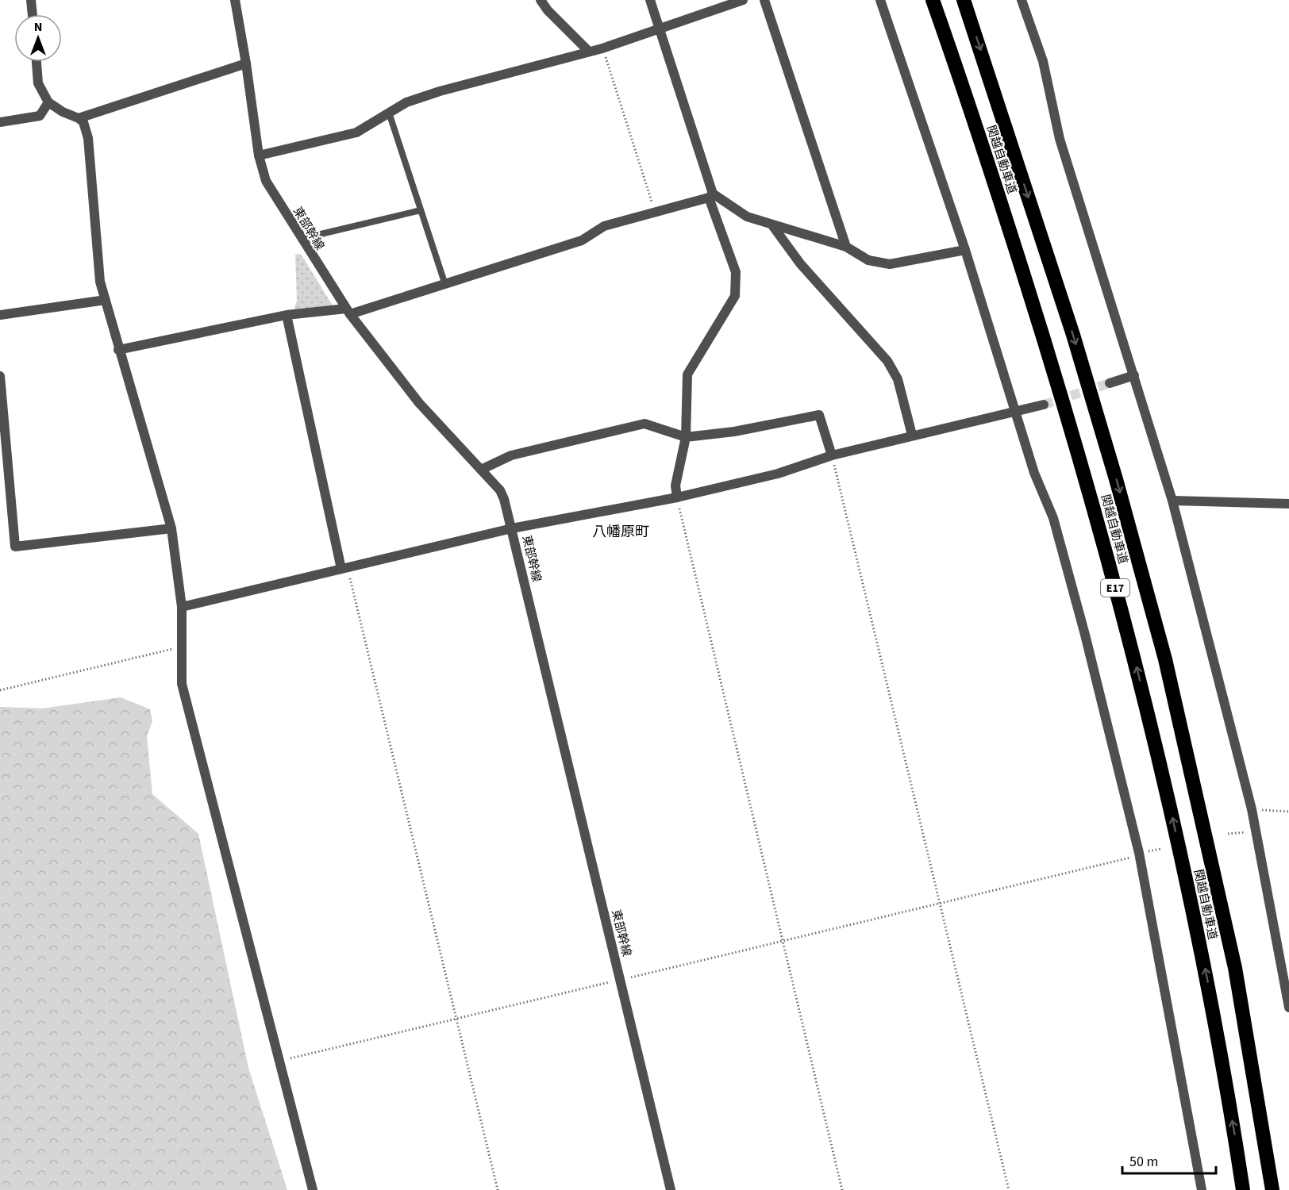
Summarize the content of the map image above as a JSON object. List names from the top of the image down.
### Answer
{
  "streets": {
    "highway": ["関越自動車道", "E17"],
    "street": ["東部幹線"]
  },
  "districts": ["八幡原町"],
  "scale_bar": "50 m",
  "north": "top"
}
